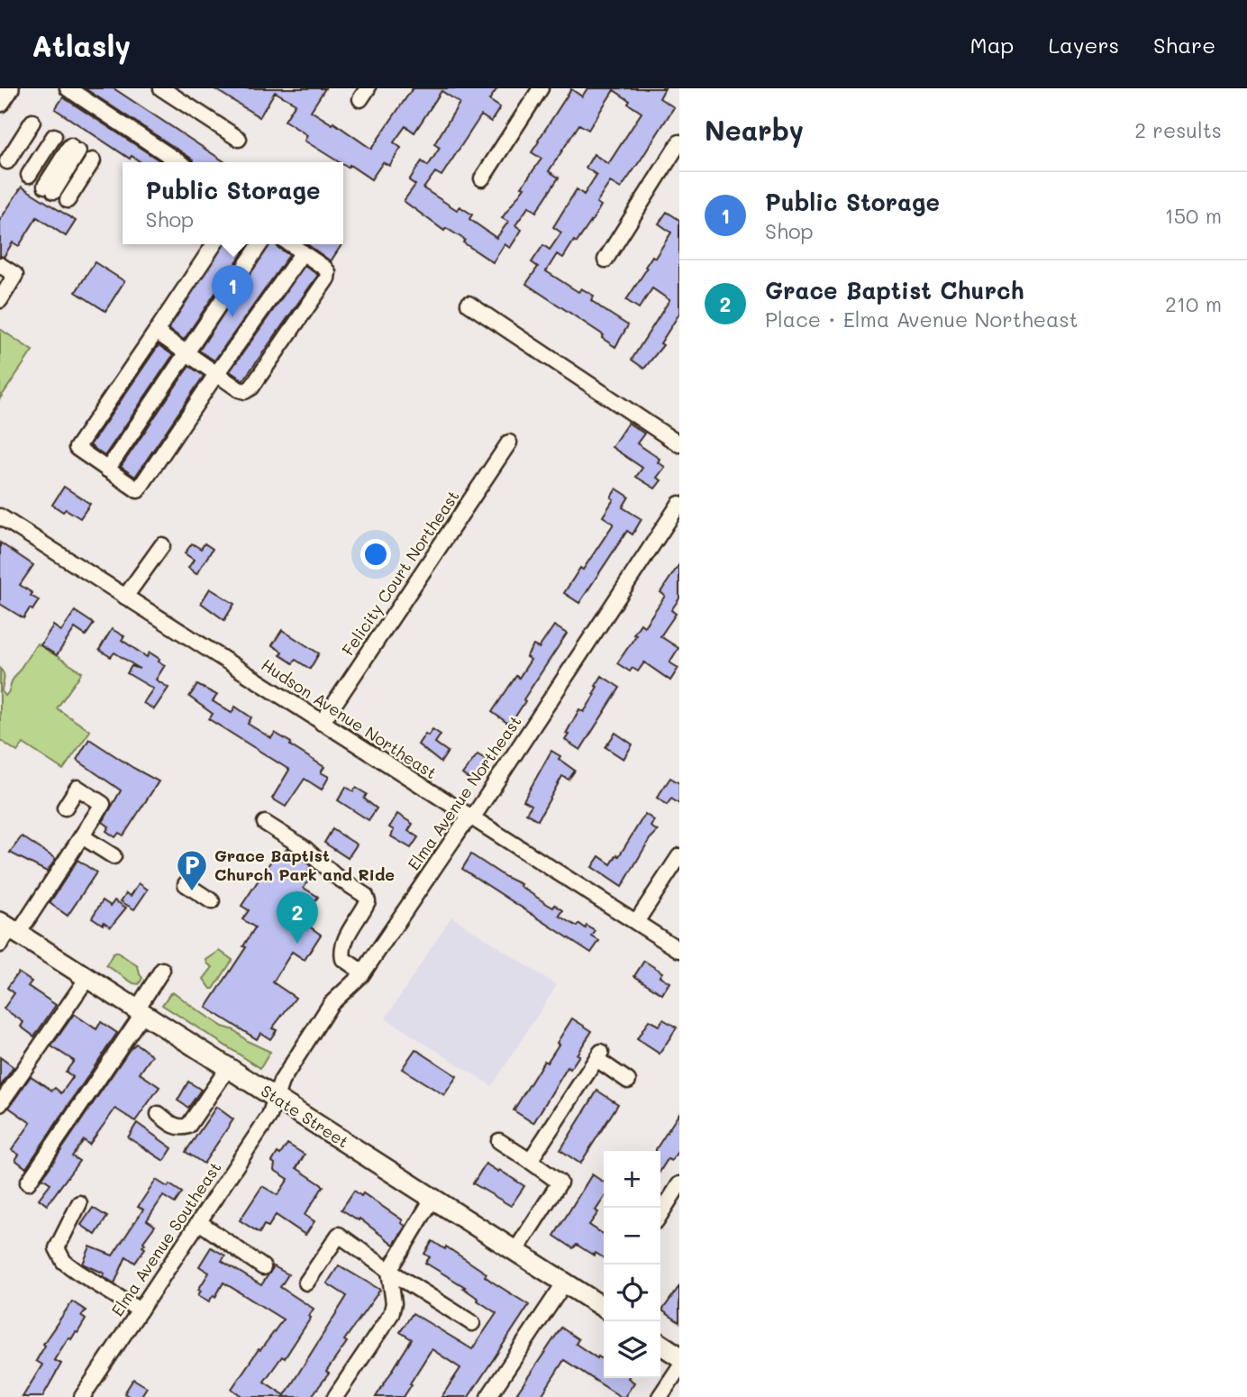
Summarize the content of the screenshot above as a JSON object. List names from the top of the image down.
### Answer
{
  "streets": {
    "main road": ["State Street"],
    "street": [
      "Felicity Court Northeast",
      "Hudson Avenue Northeast",
      "Elma Avenue Northeast",
      "Elma Avenue Southeast"
    ]
  },
  "crossings": [
    ["Felicity Court Northeast", "Hudson Avenue Northeast"],
    ["Hudson Avenue Northeast", "Elma Avenue Northeast"],
    ["Elma Avenue Northeast", "State Street"],
    ["Elma Avenue Northeast", "Elma Avenue Southeast"],
    ["State Street", "Elma Avenue Southeast"]
  ],
  "places": {
    "parking": ["Grace Baptist Church Park and Ride"]
  },
  "page": {
    "header": "Atlasly",
    "nav": ["Map", "Layers", "Share"],
    "heading": ["Nearby", "2 results"],
    "popup": ["Public Storage", "Shop"],
    "list": [
      {
        "mark": "1",
        "name": "Public Storage",
        "note": "Shop",
        "value": "150 m"
      },
      {
        "mark": "2",
        "name": "Grace Baptist Church",
        "note": "Place · Elma Avenue Northeast",
        "value": "210 m"
      }
    ],
    "pins": ["1", "2"],
    "map_buttons": ["+", "−"]
  }
}
